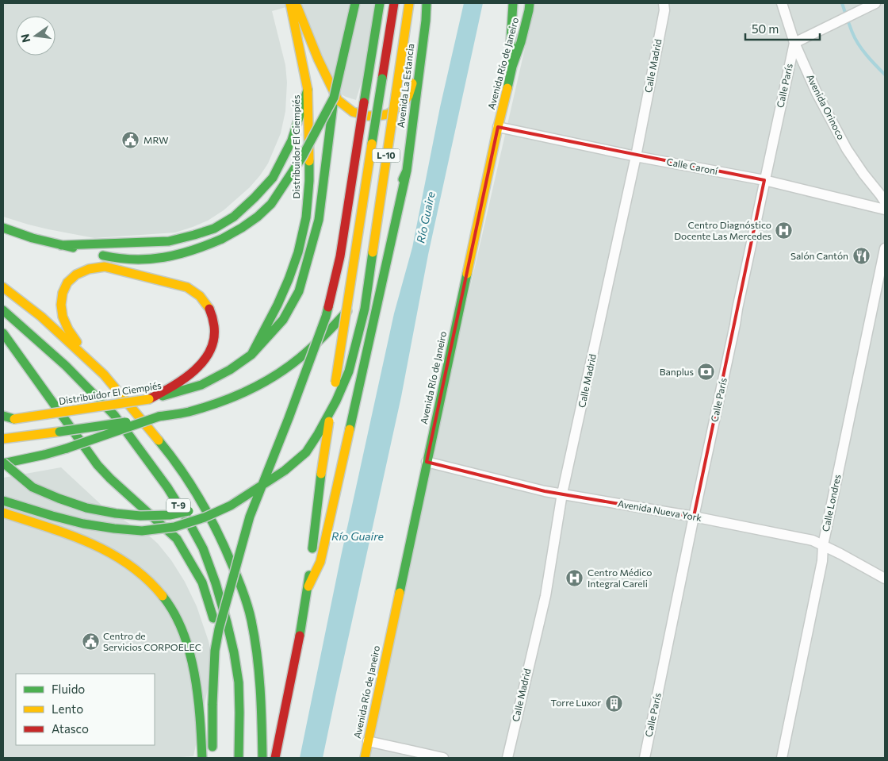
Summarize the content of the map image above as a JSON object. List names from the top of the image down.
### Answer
{
  "streets": {
    "main road": [
      "Avenida Río de Janeiro",
      "Avenida La Estancia",
      "Distribuidor El Ciempiés",
      "L-10",
      "T-9"
    ],
    "street": [
      "Calle Madrid",
      "Calle París",
      "Avenida Orinoco",
      "Calle Caroní",
      "Calle Londres",
      "Avenida Nueva York"
    ]
  },
  "crossings": [
    ["Avenida Río de Janeiro", "Calle Caroní"],
    ["Avenida Río de Janeiro", "Avenida Nueva York"],
    ["Calle Madrid", "Calle Caroní"],
    ["Calle Madrid", "Avenida Nueva York"],
    ["Calle París", "Avenida Orinoco"],
    ["Calle París", "Calle Caroní"],
    ["Calle París", "Avenida Nueva York"],
    ["Calle Londres", "Avenida Nueva York"]
  ],
  "water": ["Río Guaire"],
  "places": {
    "public building": ["MRW", "Centro de Servicios CORPOELEC"],
    "hospital": ["Centro Diagnóstico Docente Las Mercedes", "Centro Médico Integral Careli"],
    "restaurant": ["Salón Cantón"],
    "bank": ["Banplus"],
    "building": ["Torre Luxor"]
  },
  "legend": ["Fluido", "Lento", "Atasco"],
  "scale_bar": "50 m",
  "north": "left"
}
